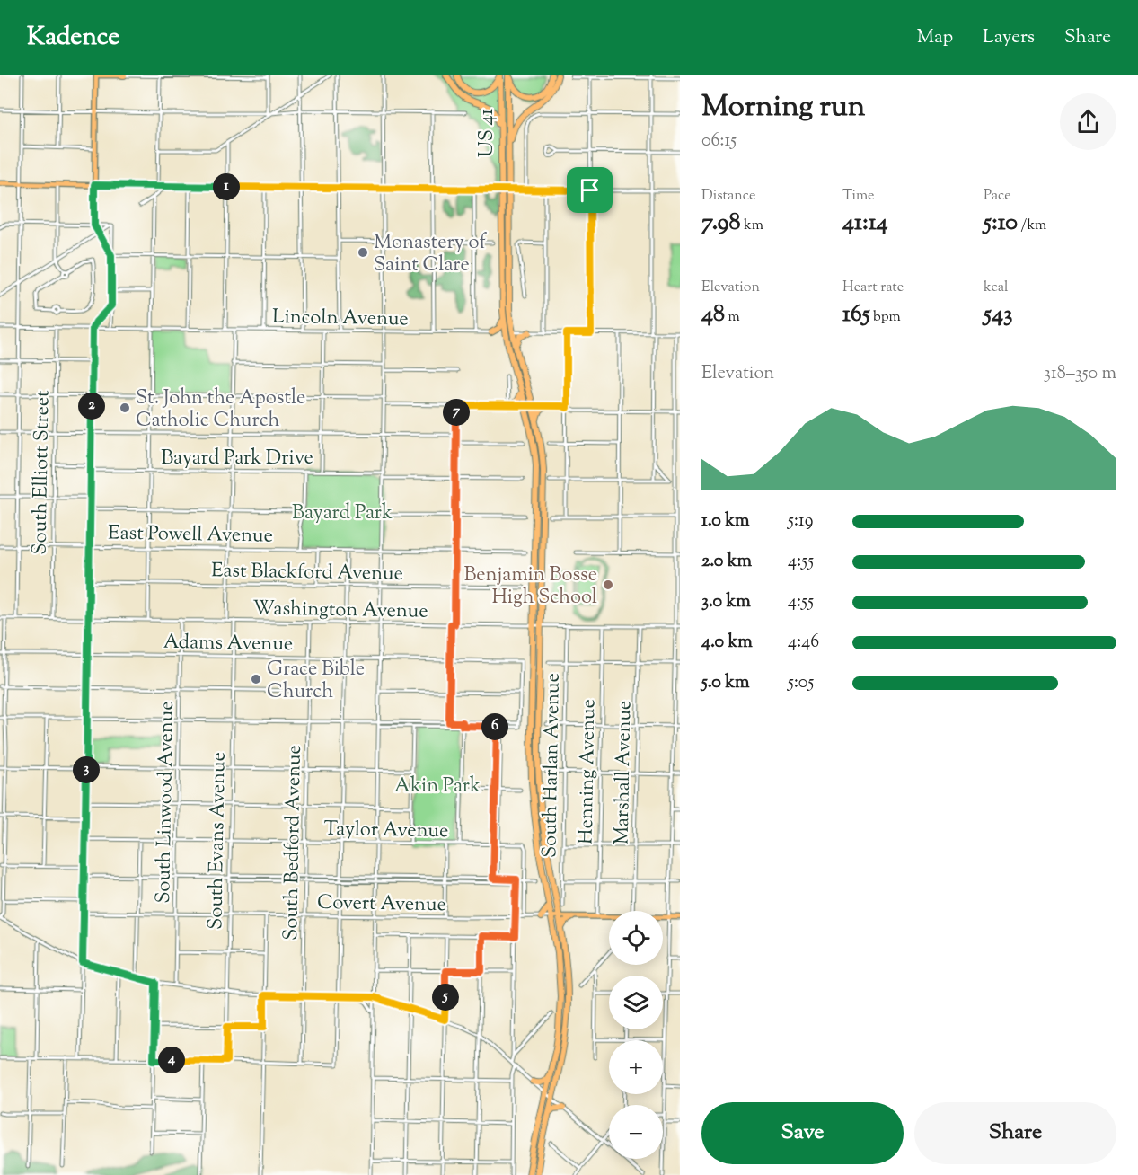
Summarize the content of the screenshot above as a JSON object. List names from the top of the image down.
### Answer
{
  "streets": {
    "highway": ["US 41"],
    "main road": ["Covert Avenue"],
    "street": [
      "Lincoln Avenue",
      "Bayard Park Drive",
      "South Elliott Street",
      "East Powell Avenue",
      "East Blackford Avenue",
      "Washington Avenue",
      "Adams Avenue",
      "South Harlan Avenue",
      "Henning Avenue",
      "Marshall Avenue",
      "South Linwood Avenue",
      "Taylor Avenue",
      "South Evans Avenue",
      "South Bedford Avenue"
    ]
  },
  "crossings": [
    ["US 41", "Lincoln Avenue"],
    ["US 41", "Washington Avenue"],
    ["US 41", "Covert Avenue"],
    ["Lincoln Avenue", "South Elliott Street"],
    ["South Elliott Street", "East Powell Avenue"],
    ["South Elliott Street", "Washington Avenue"],
    ["Washington Avenue", "South Harlan Avenue"],
    ["Washington Avenue", "Henning Avenue"],
    ["Washington Avenue", "Marshall Avenue"],
    ["Washington Avenue", "South Linwood Avenue"],
    ["Washington Avenue", "South Evans Avenue"],
    ["Washington Avenue", "South Bedford Avenue"],
    ["Adams Avenue", "South Linwood Avenue"],
    ["Adams Avenue", "South Evans Avenue"],
    ["Adams Avenue", "South Bedford Avenue"],
    ["Henning Avenue", "Covert Avenue"],
    ["South Linwood Avenue", "Taylor Avenue"],
    ["South Linwood Avenue", "Covert Avenue"],
    ["Taylor Avenue", "South Evans Avenue"],
    ["Taylor Avenue", "South Bedford Avenue"],
    ["South Evans Avenue", "Covert Avenue"],
    ["South Bedford Avenue", "Covert Avenue"]
  ],
  "parks": ["Bayard Park", "Akin Park"],
  "places": [
    "Monastery of Saint Clare",
    "St. John the Apostle Catholic Church",
    "Benjamin Bosse High School",
    "Grace Bible Church"
  ],
  "page": {
    "header": "Kadence",
    "nav": ["Map", "Layers", "Share"],
    "heading": ["Morning run", "06:15"],
    "stats": [
      ["Distance", "7.98 km"],
      ["Time", "41:14"],
      ["Pace", "5:10 /km"],
      ["Elevation", "48 m"],
      ["Heart rate", "165 bpm"],
      ["kcal", "543"]
    ],
    "pins": [
      "1",
      "2",
      "7",
      "6",
      "3",
      "5",
      "4"
    ],
    "chart": ["Elevation", "318–350 m"],
    "list": [
      {
        "name": "1.0 km",
        "note": "5:19"
      },
      {
        "name": "2.0 km",
        "note": "4:55"
      },
      {
        "name": "3.0 km",
        "note": "4:55"
      },
      {
        "name": "4.0 km",
        "note": "4:46"
      },
      {
        "name": "5.0 km",
        "note": "5:05"
      }
    ],
    "map_buttons": ["+", "−"],
    "buttons": ["Save", "Share"]
  }
}
